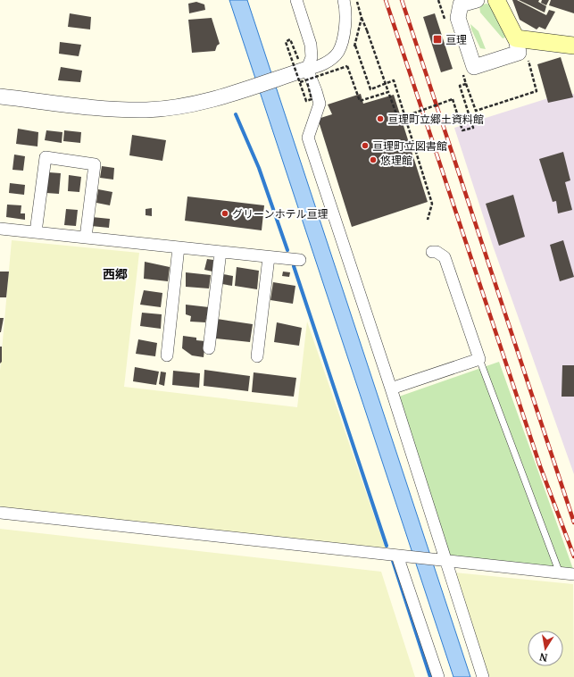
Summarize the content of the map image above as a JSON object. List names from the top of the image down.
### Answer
{
  "districts": ["西郷"],
  "places": {
    "transit": ["亘理"],
    "other": [
      "亘理町立郷土資料館",
      "亘理町立図書館",
      "悠理館",
      "グリーンホテル亘理"
    ]
  },
  "north": "bottom"
}
